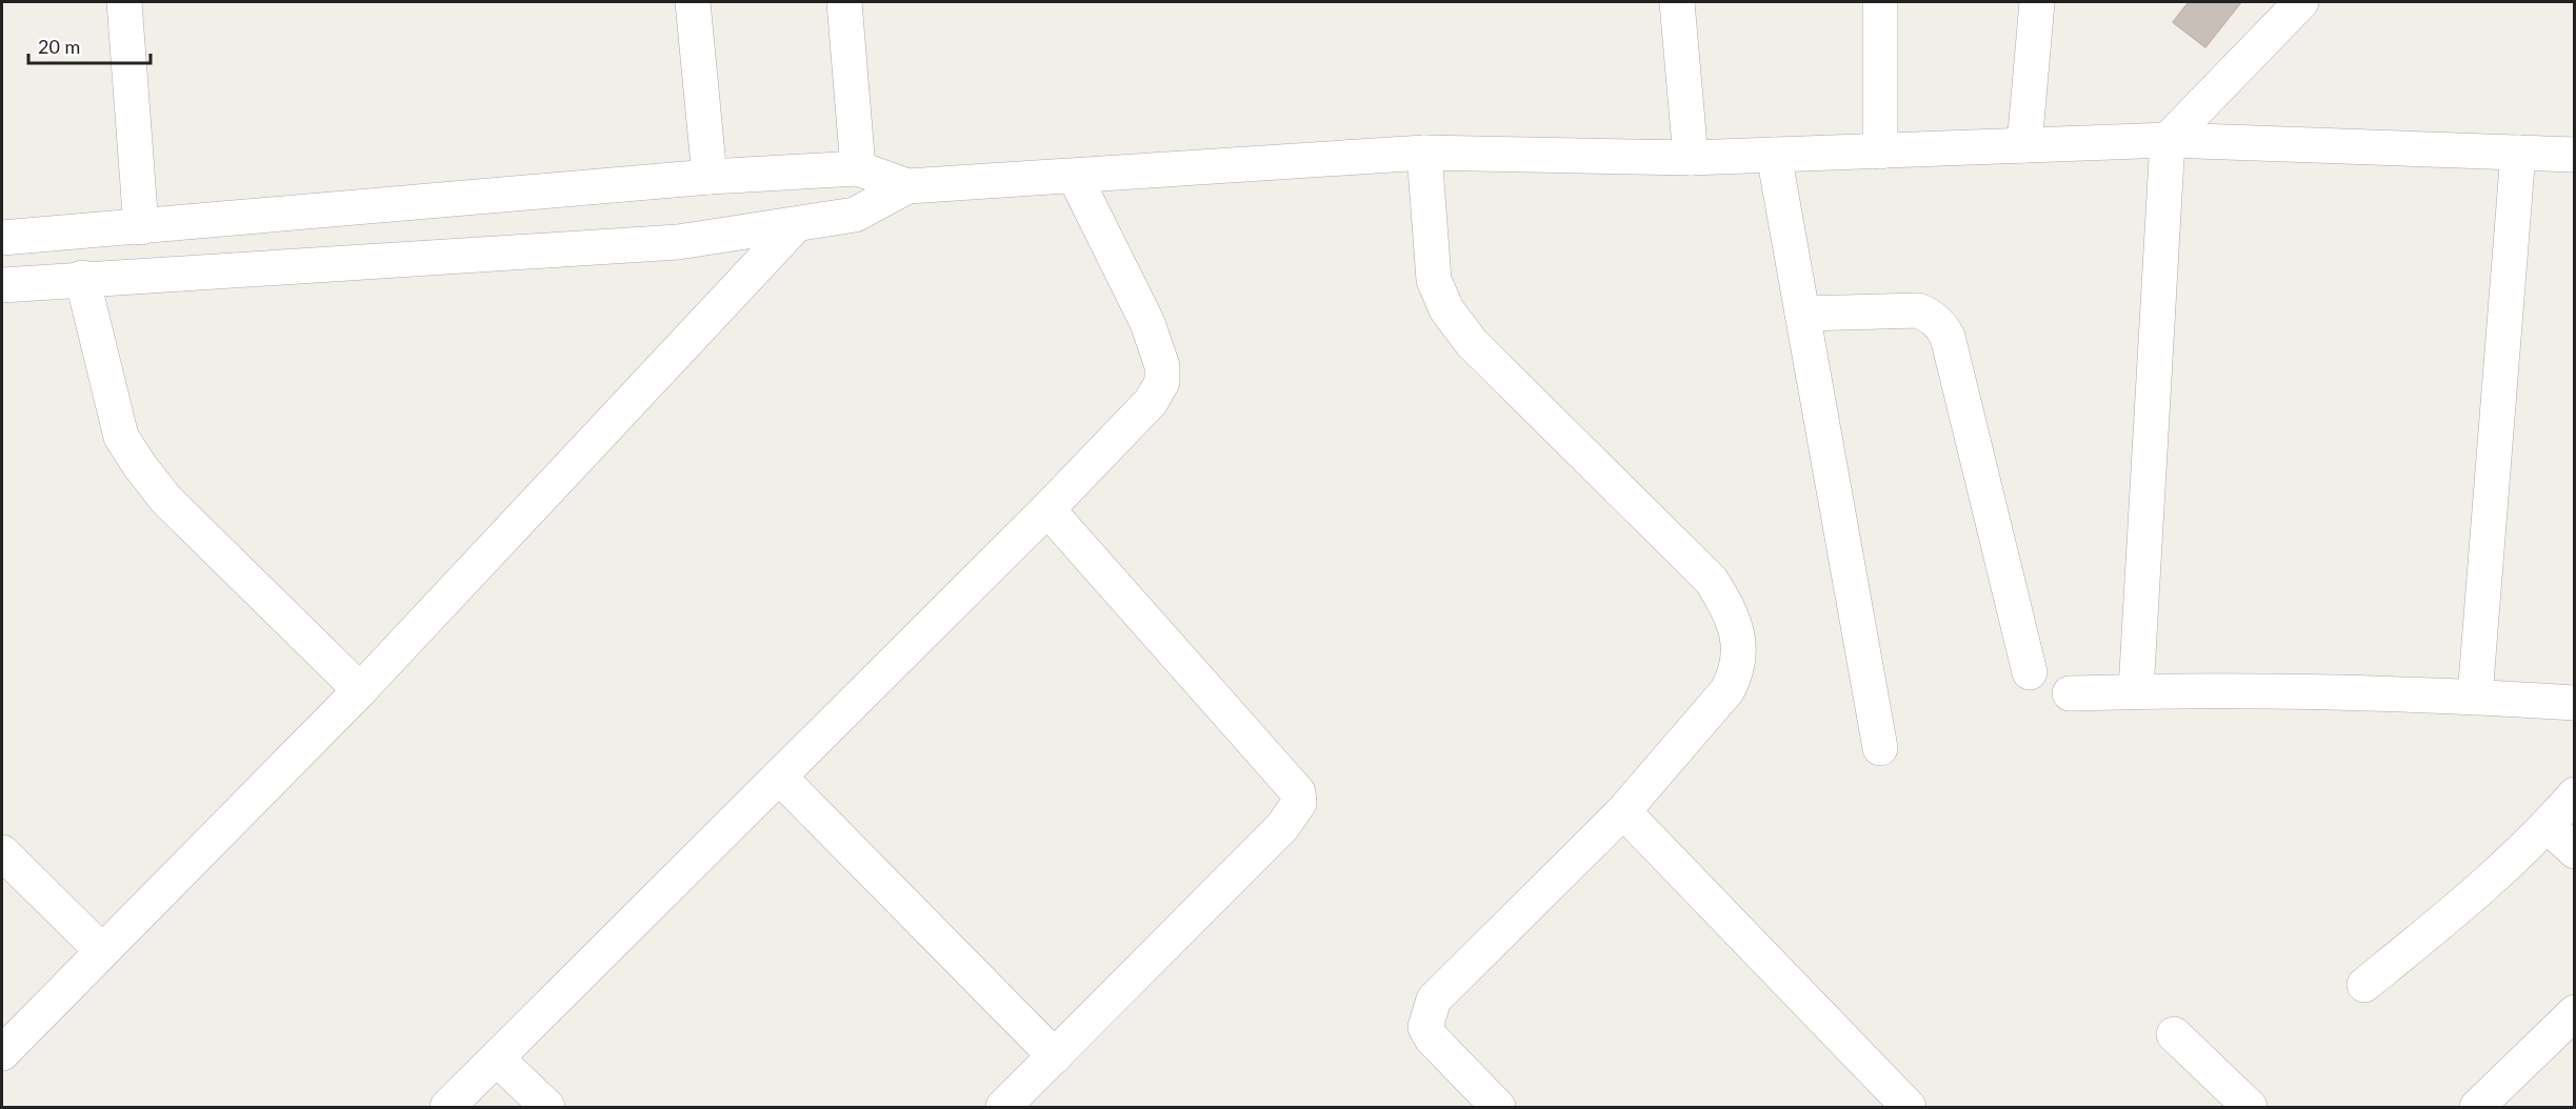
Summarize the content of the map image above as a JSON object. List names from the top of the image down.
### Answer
{
  "scale_bar": "20 m"
}
